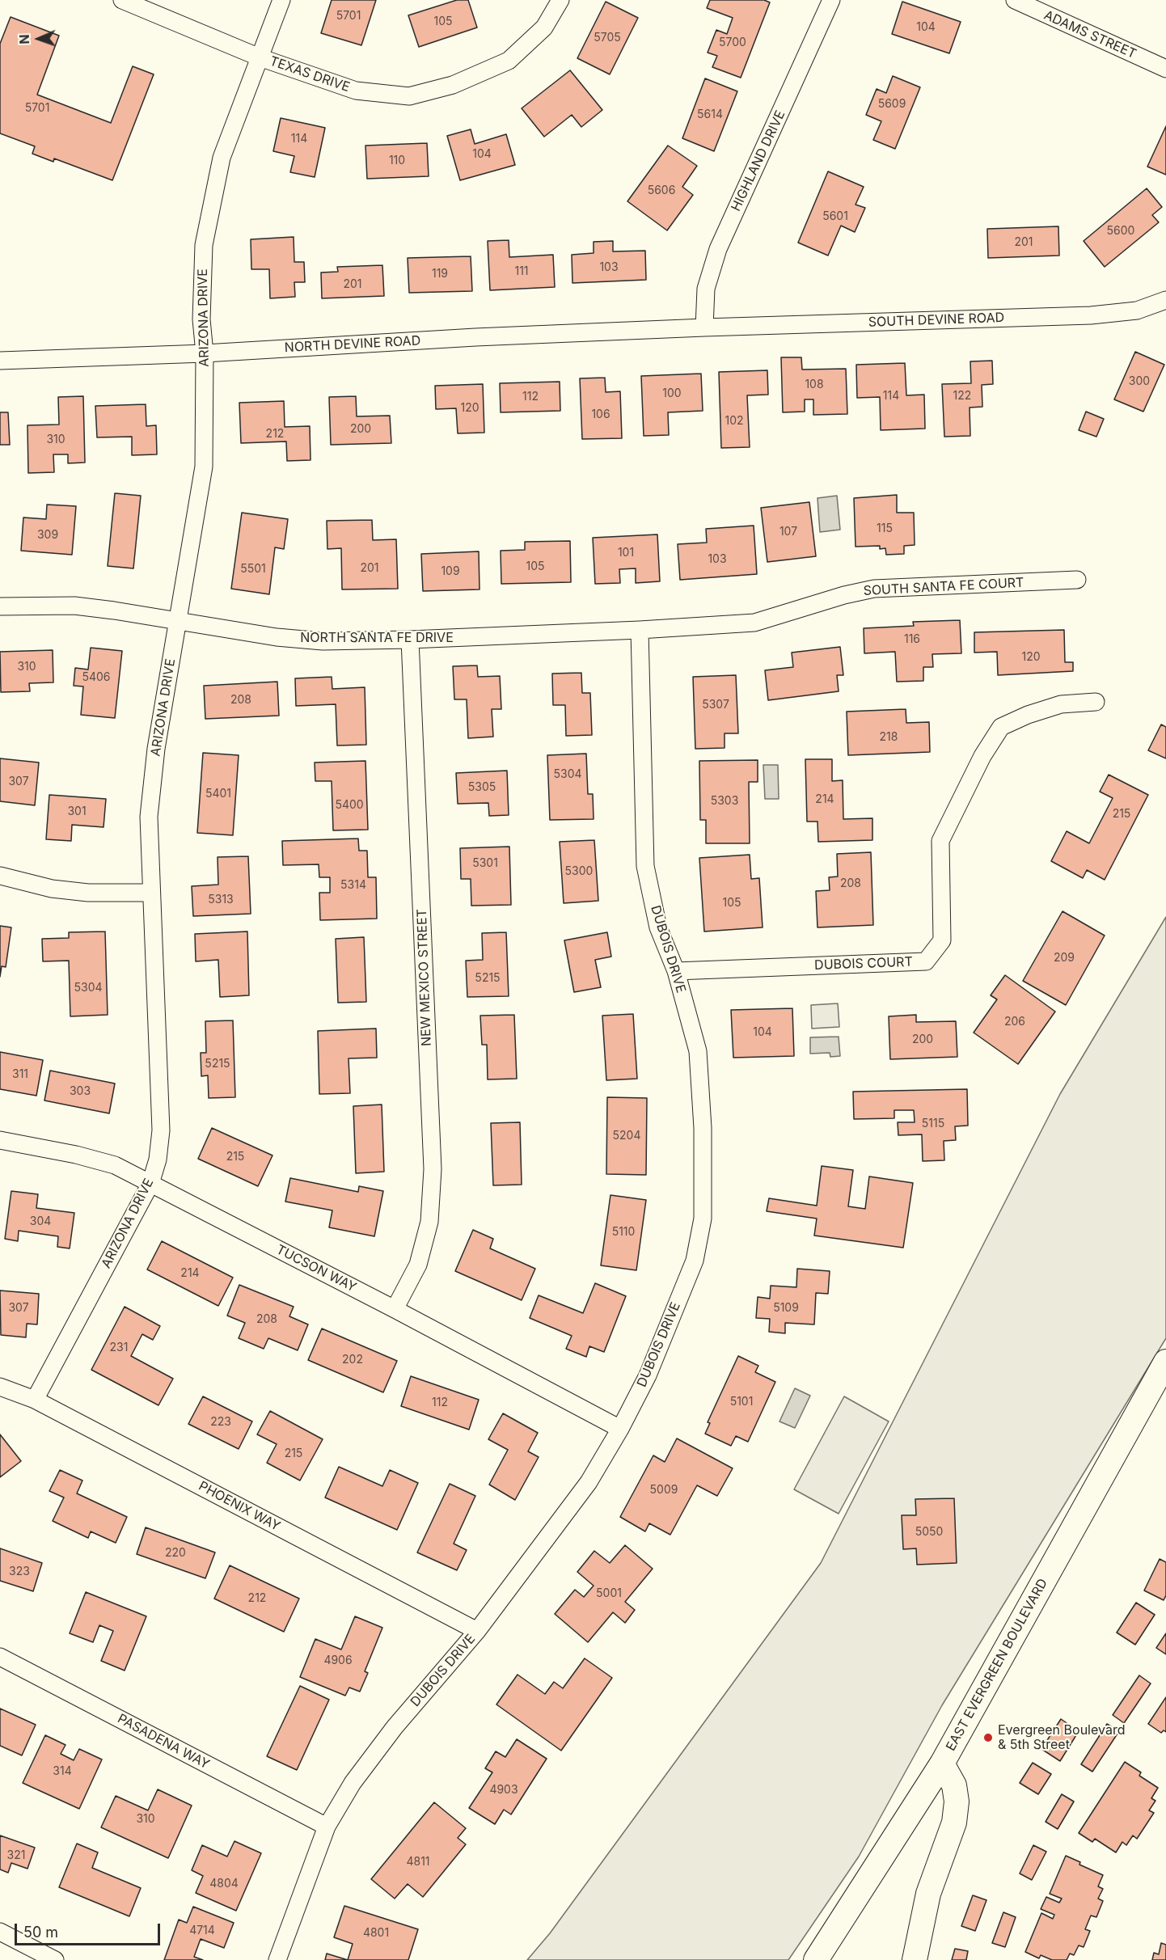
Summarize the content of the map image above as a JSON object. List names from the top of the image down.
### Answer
{
  "streets": {
    "street": [
      "ADAMS STREET",
      "TEXAS DRIVE",
      "HIGHLAND DRIVE",
      "ARIZONA DRIVE",
      "SOUTH DEVINE ROAD",
      "NORTH DEVINE ROAD",
      "SOUTH SANTA FE COURT",
      "NORTH SANTA FE DRIVE",
      "DUBOIS DRIVE",
      "DUBOIS COURT",
      "NEW MEXICO STREET",
      "TUCSON WAY",
      "PHOENIX WAY",
      "EAST EVERGREEN BOULEVARD",
      "PASADENA WAY"
    ]
  },
  "crossings": [
    ["TEXAS DRIVE", "ARIZONA DRIVE"],
    ["HIGHLAND DRIVE", "SOUTH DEVINE ROAD"],
    ["HIGHLAND DRIVE", "NORTH DEVINE ROAD"],
    ["ARIZONA DRIVE", "NORTH DEVINE ROAD"],
    ["ARIZONA DRIVE", "NORTH SANTA FE DRIVE"],
    ["ARIZONA DRIVE", "TUCSON WAY"],
    ["ARIZONA DRIVE", "PHOENIX WAY"],
    ["SOUTH DEVINE ROAD", "NORTH DEVINE ROAD"],
    ["SOUTH SANTA FE COURT", "NORTH SANTA FE DRIVE"],
    ["SOUTH SANTA FE COURT", "DUBOIS DRIVE"],
    ["NORTH SANTA FE DRIVE", "DUBOIS DRIVE"],
    ["NORTH SANTA FE DRIVE", "NEW MEXICO STREET"],
    ["DUBOIS DRIVE", "DUBOIS COURT"],
    ["DUBOIS DRIVE", "TUCSON WAY"],
    ["DUBOIS DRIVE", "PHOENIX WAY"],
    ["DUBOIS DRIVE", "PASADENA WAY"],
    ["NEW MEXICO STREET", "TUCSON WAY"]
  ],
  "places": ["Evergreen Boulevard & 5th Street"],
  "house_numbers": [
    "5701",
    "105",
    "104",
    "5705",
    "5700",
    "5609",
    "5701",
    "5614",
    "114",
    "104",
    "110",
    "5606",
    "5601",
    "5600",
    "201",
    "103",
    "111",
    "119",
    "201",
    "300",
    "108",
    "100",
    "114",
    "122",
    "112",
    "120",
    "106",
    "102",
    "200",
    "212",
    "310",
    "115",
    "107",
    "309",
    "101",
    "103",
    "105",
    "201",
    "5501",
    "109",
    "116",
    "120",
    "310",
    "5406",
    "208",
    "5307",
    "218",
    "5304",
    "307",
    "5305",
    "5401",
    "214",
    "5303",
    "5400",
    "301",
    "215",
    "5301",
    "5300",
    "208",
    "5314",
    "5313",
    "105",
    "209",
    "5215",
    "5304",
    "206",
    "104",
    "200",
    "5215",
    "311",
    "303",
    "5115",
    "5204",
    "215",
    "304",
    "5110",
    "214",
    "307",
    "5109",
    "208",
    "231",
    "202",
    "5101",
    "112",
    "223",
    "215",
    "5009",
    "5050",
    "220",
    "323",
    "5001",
    "212",
    "4906",
    "314",
    "4903",
    "310",
    "321",
    "4811",
    "4804",
    "4714",
    "4801"
  ],
  "scale_bar": "50 m",
  "north": "left"
}
